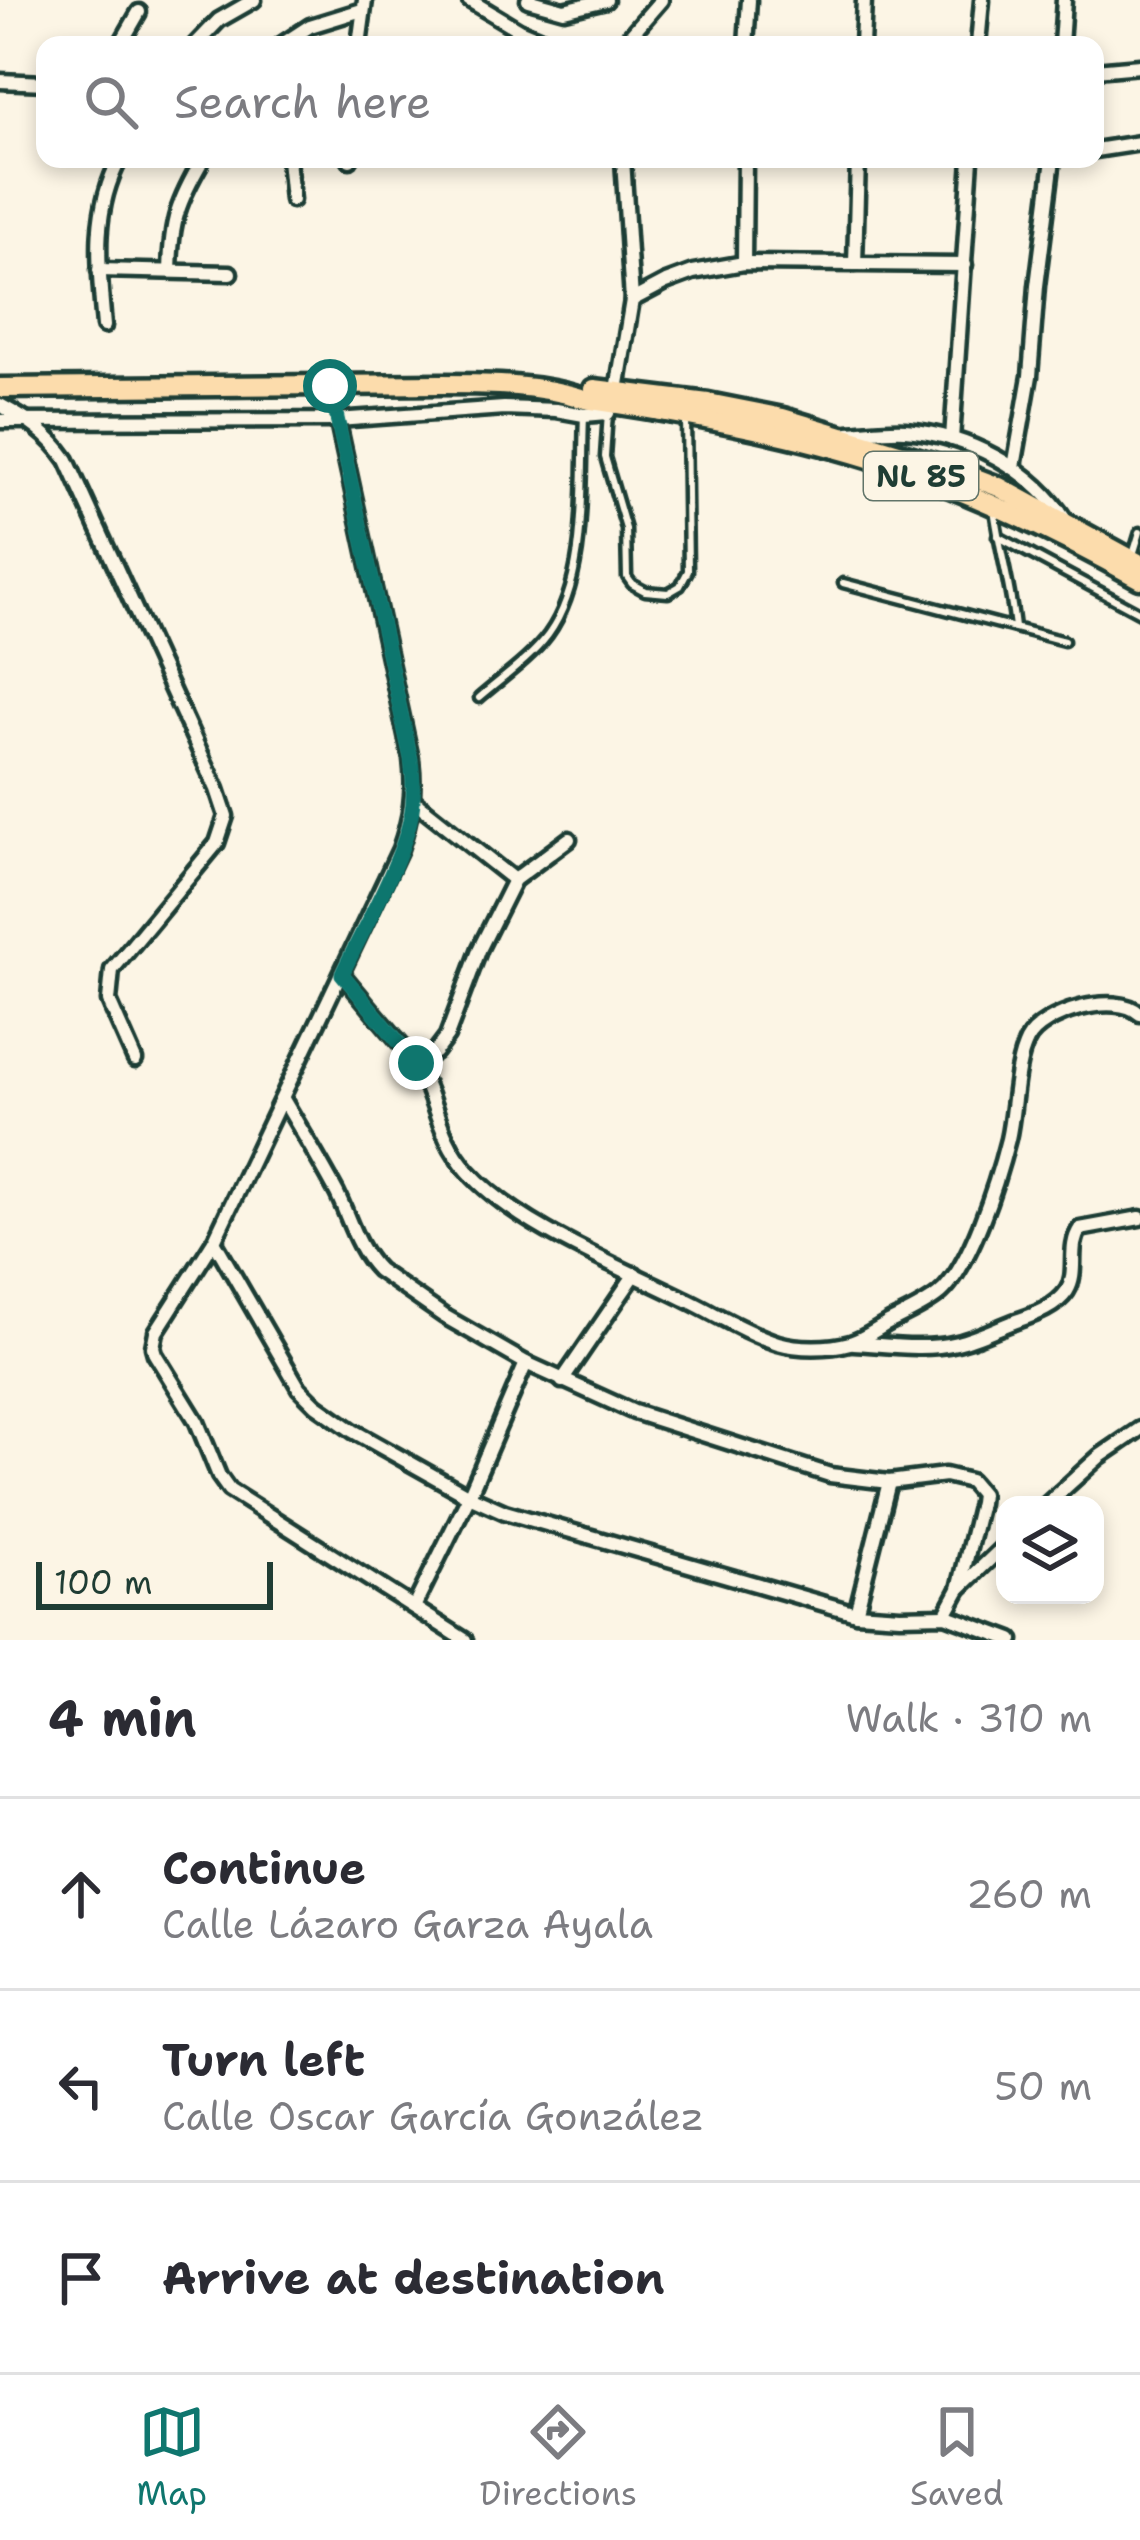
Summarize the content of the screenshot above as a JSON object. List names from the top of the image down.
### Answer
{
  "streets": {
    "main road": ["NL 85"]
  },
  "scale_bar": "100 m",
  "page": {
    "search": "Search here",
    "scale": "100 m",
    "heading": ["4 min", "Walk · 310 m"],
    "list": [
      ["Continue", "Calle Lázaro Garza Ayala", "260 m"],
      ["Turn left", "Calle Oscar García González", "50 m"],
      "Arrive at destination"
    ],
    "nav": ["Map", "Directions", "Saved"]
  }
}
